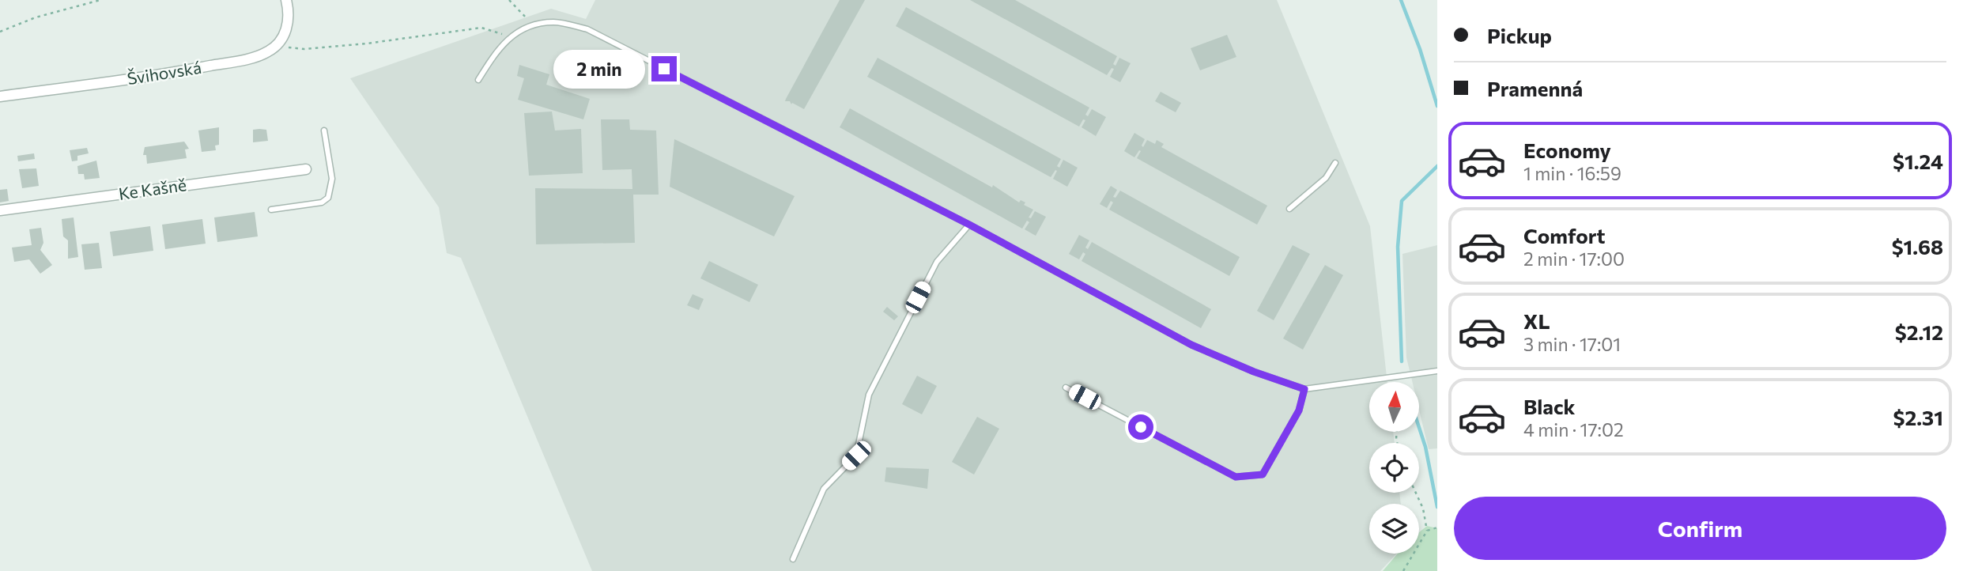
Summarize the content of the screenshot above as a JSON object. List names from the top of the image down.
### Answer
{
  "streets": {
    "street": ["Švihovská", "Ke Kašně"]
  },
  "north": "top",
  "page": {
    "banner": ["Pickup", "Pramenná"],
    "bubble": "2 min",
    "list": [
      {
        "name": "Economy",
        "note": "1 min · 16:59",
        "value": "$1.24"
      },
      {
        "name": "Comfort",
        "note": "2 min · 17:00",
        "value": "$1.68"
      },
      {
        "name": "XL",
        "note": "3 min · 17:01",
        "value": "$2.12"
      },
      {
        "name": "Black",
        "note": "4 min · 17:02",
        "value": "$2.31"
      }
    ],
    "buttons": "Confirm"
  }
}
